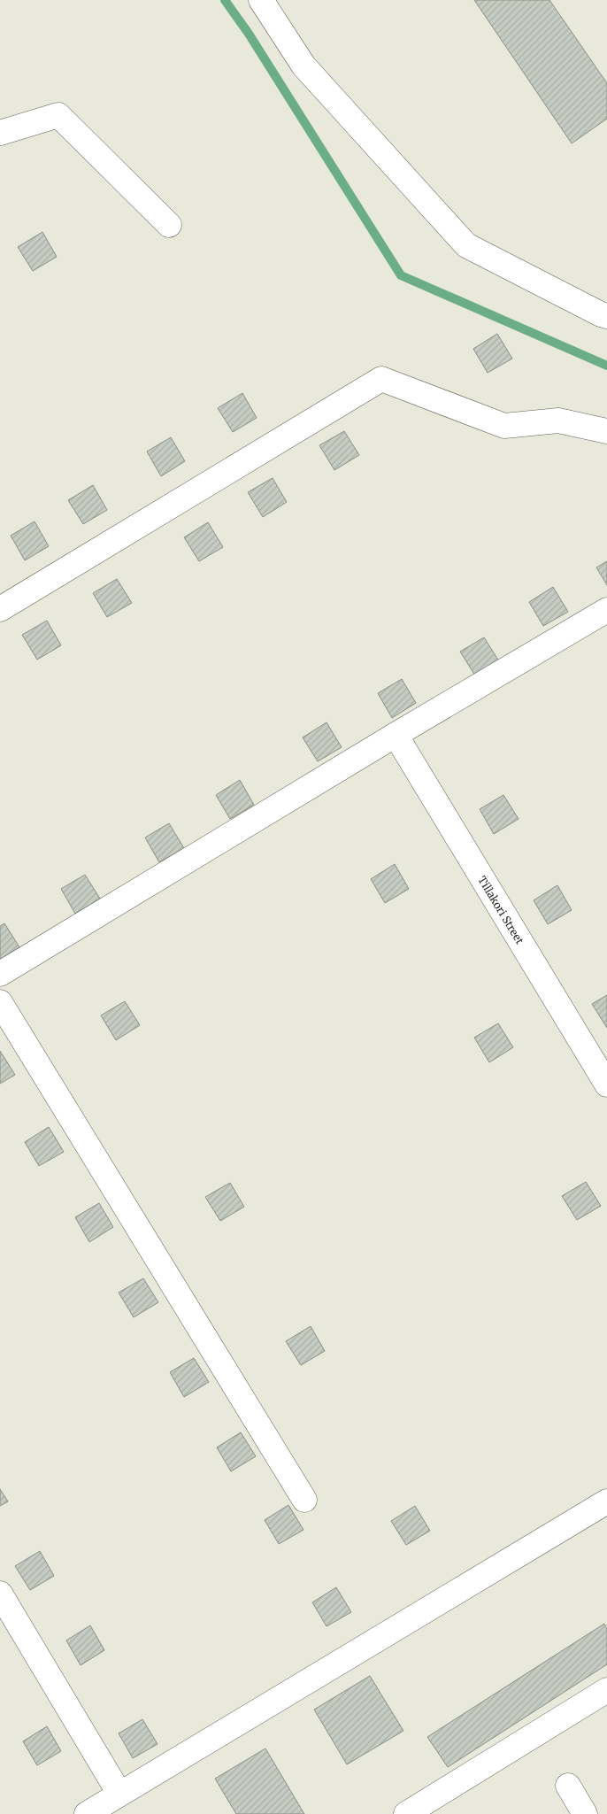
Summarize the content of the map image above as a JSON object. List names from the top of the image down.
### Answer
{
  "streets": {
    "street": ["Tillakori Street"]
  }
}
